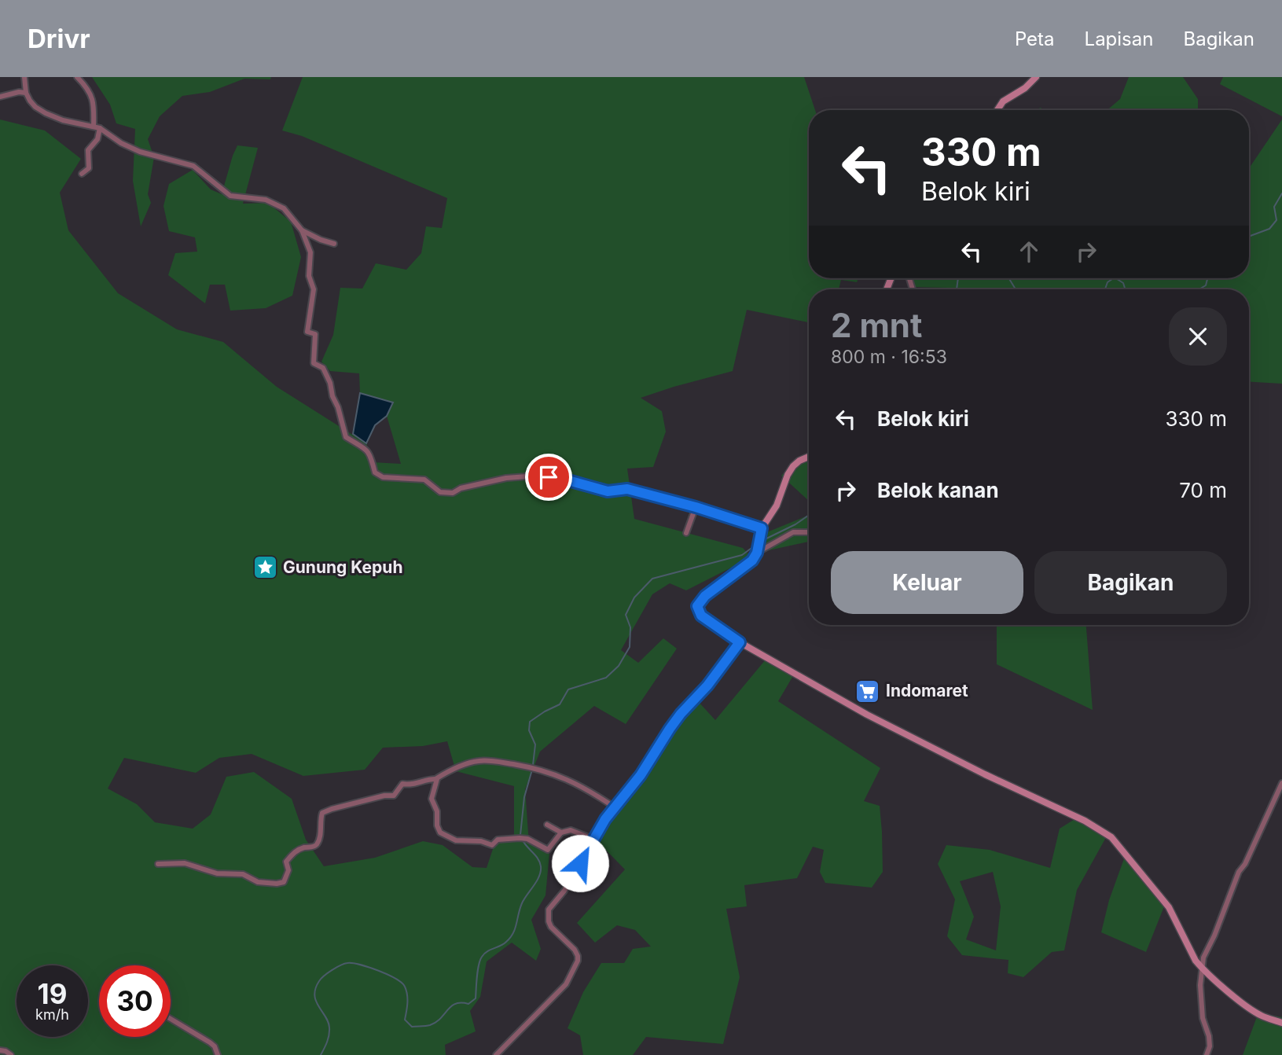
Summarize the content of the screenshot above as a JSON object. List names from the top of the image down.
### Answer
{
  "places": {
    "place": ["Gunung Kepuh"],
    "supermarket": ["Indomaret"]
  },
  "page": {
    "header": "Drivr",
    "nav": ["Peta", "Lapisan", "Bagikan"],
    "turn": ["330 m", "Belok kiri"],
    "heading": ["2 mnt", "800 m · 16:53"],
    "list": [
      {
        "name": "Belok kiri",
        "value": "330 m"
      },
      {
        "name": "Belok kanan",
        "value": "70 m"
      }
    ],
    "buttons": ["Keluar", "Bagikan"],
    "speed": "19 km/h",
    "limit": "30"
  }
}
